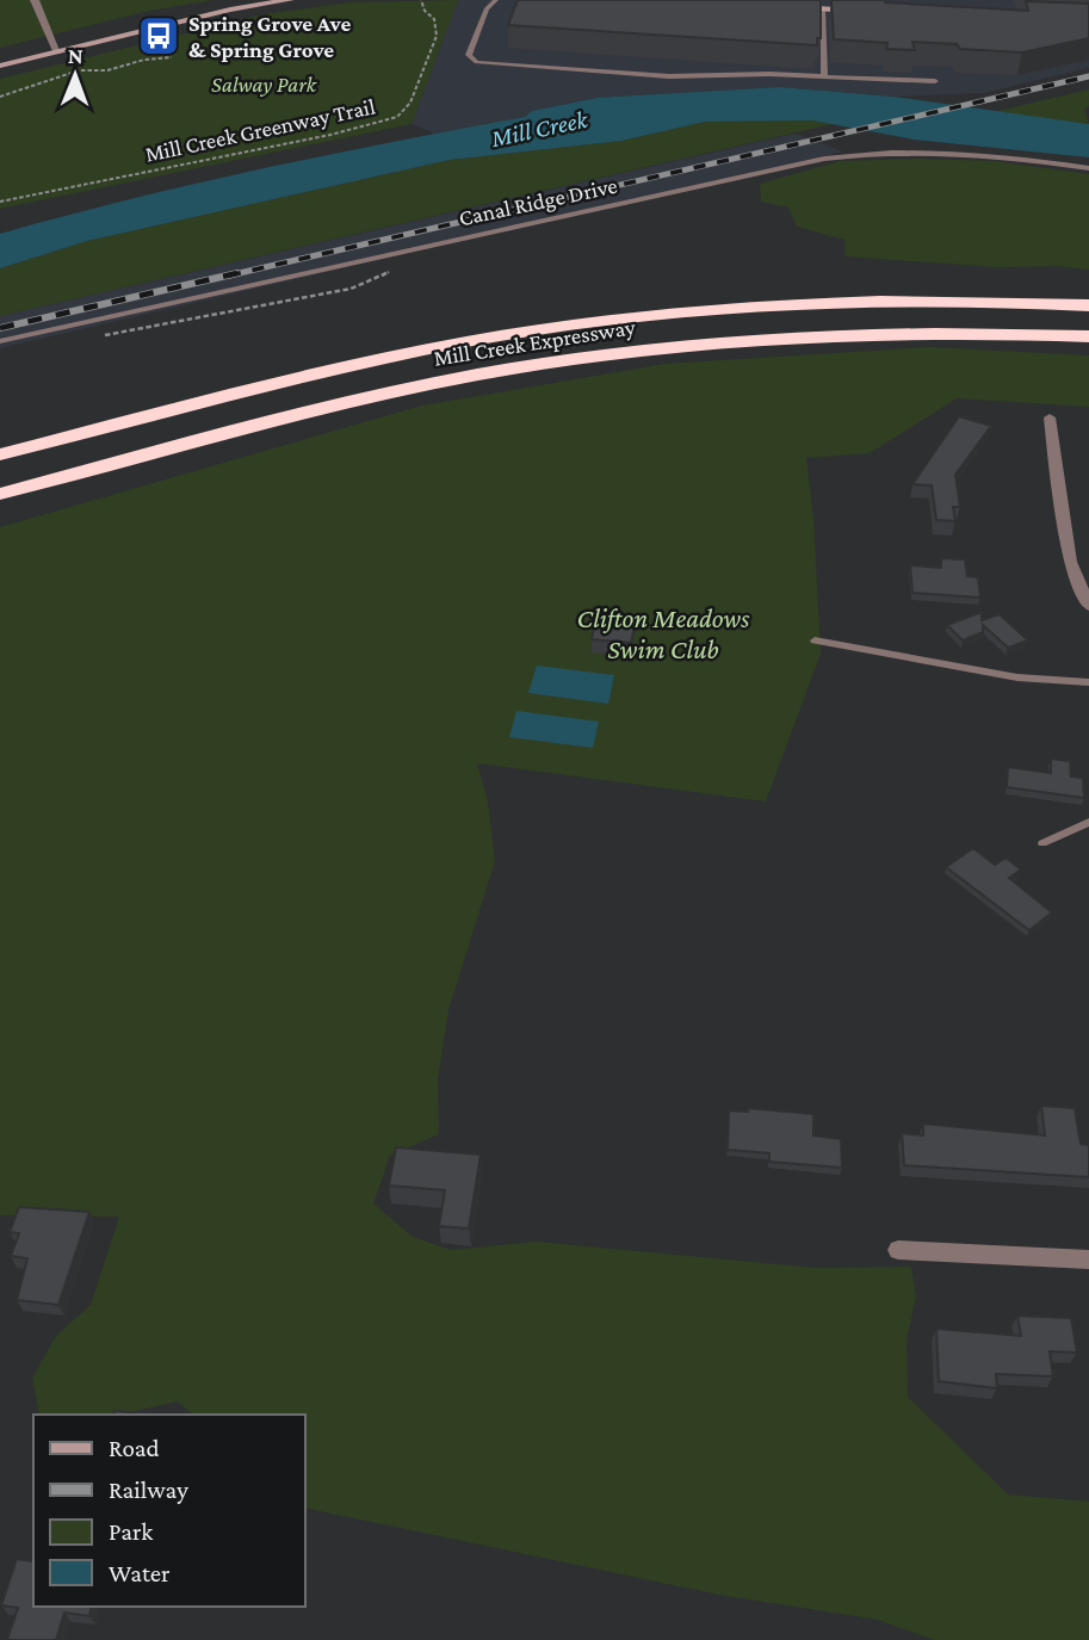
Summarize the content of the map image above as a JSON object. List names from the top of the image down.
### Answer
{
  "streets": {
    "highway": ["Mill Creek Expressway"],
    "lane": ["Canal Ridge Drive"],
    "path": ["Mill Creek Greenway Trail"]
  },
  "water": ["Mill Creek"],
  "parks": ["Salway Park", "Clifton Meadows Swim Club"],
  "places": {
    "bus stop": ["Spring Grove Ave & Spring Grove"]
  },
  "legend": [
    "Road",
    "Railway",
    "Park",
    "Water"
  ],
  "north": "top"
}
